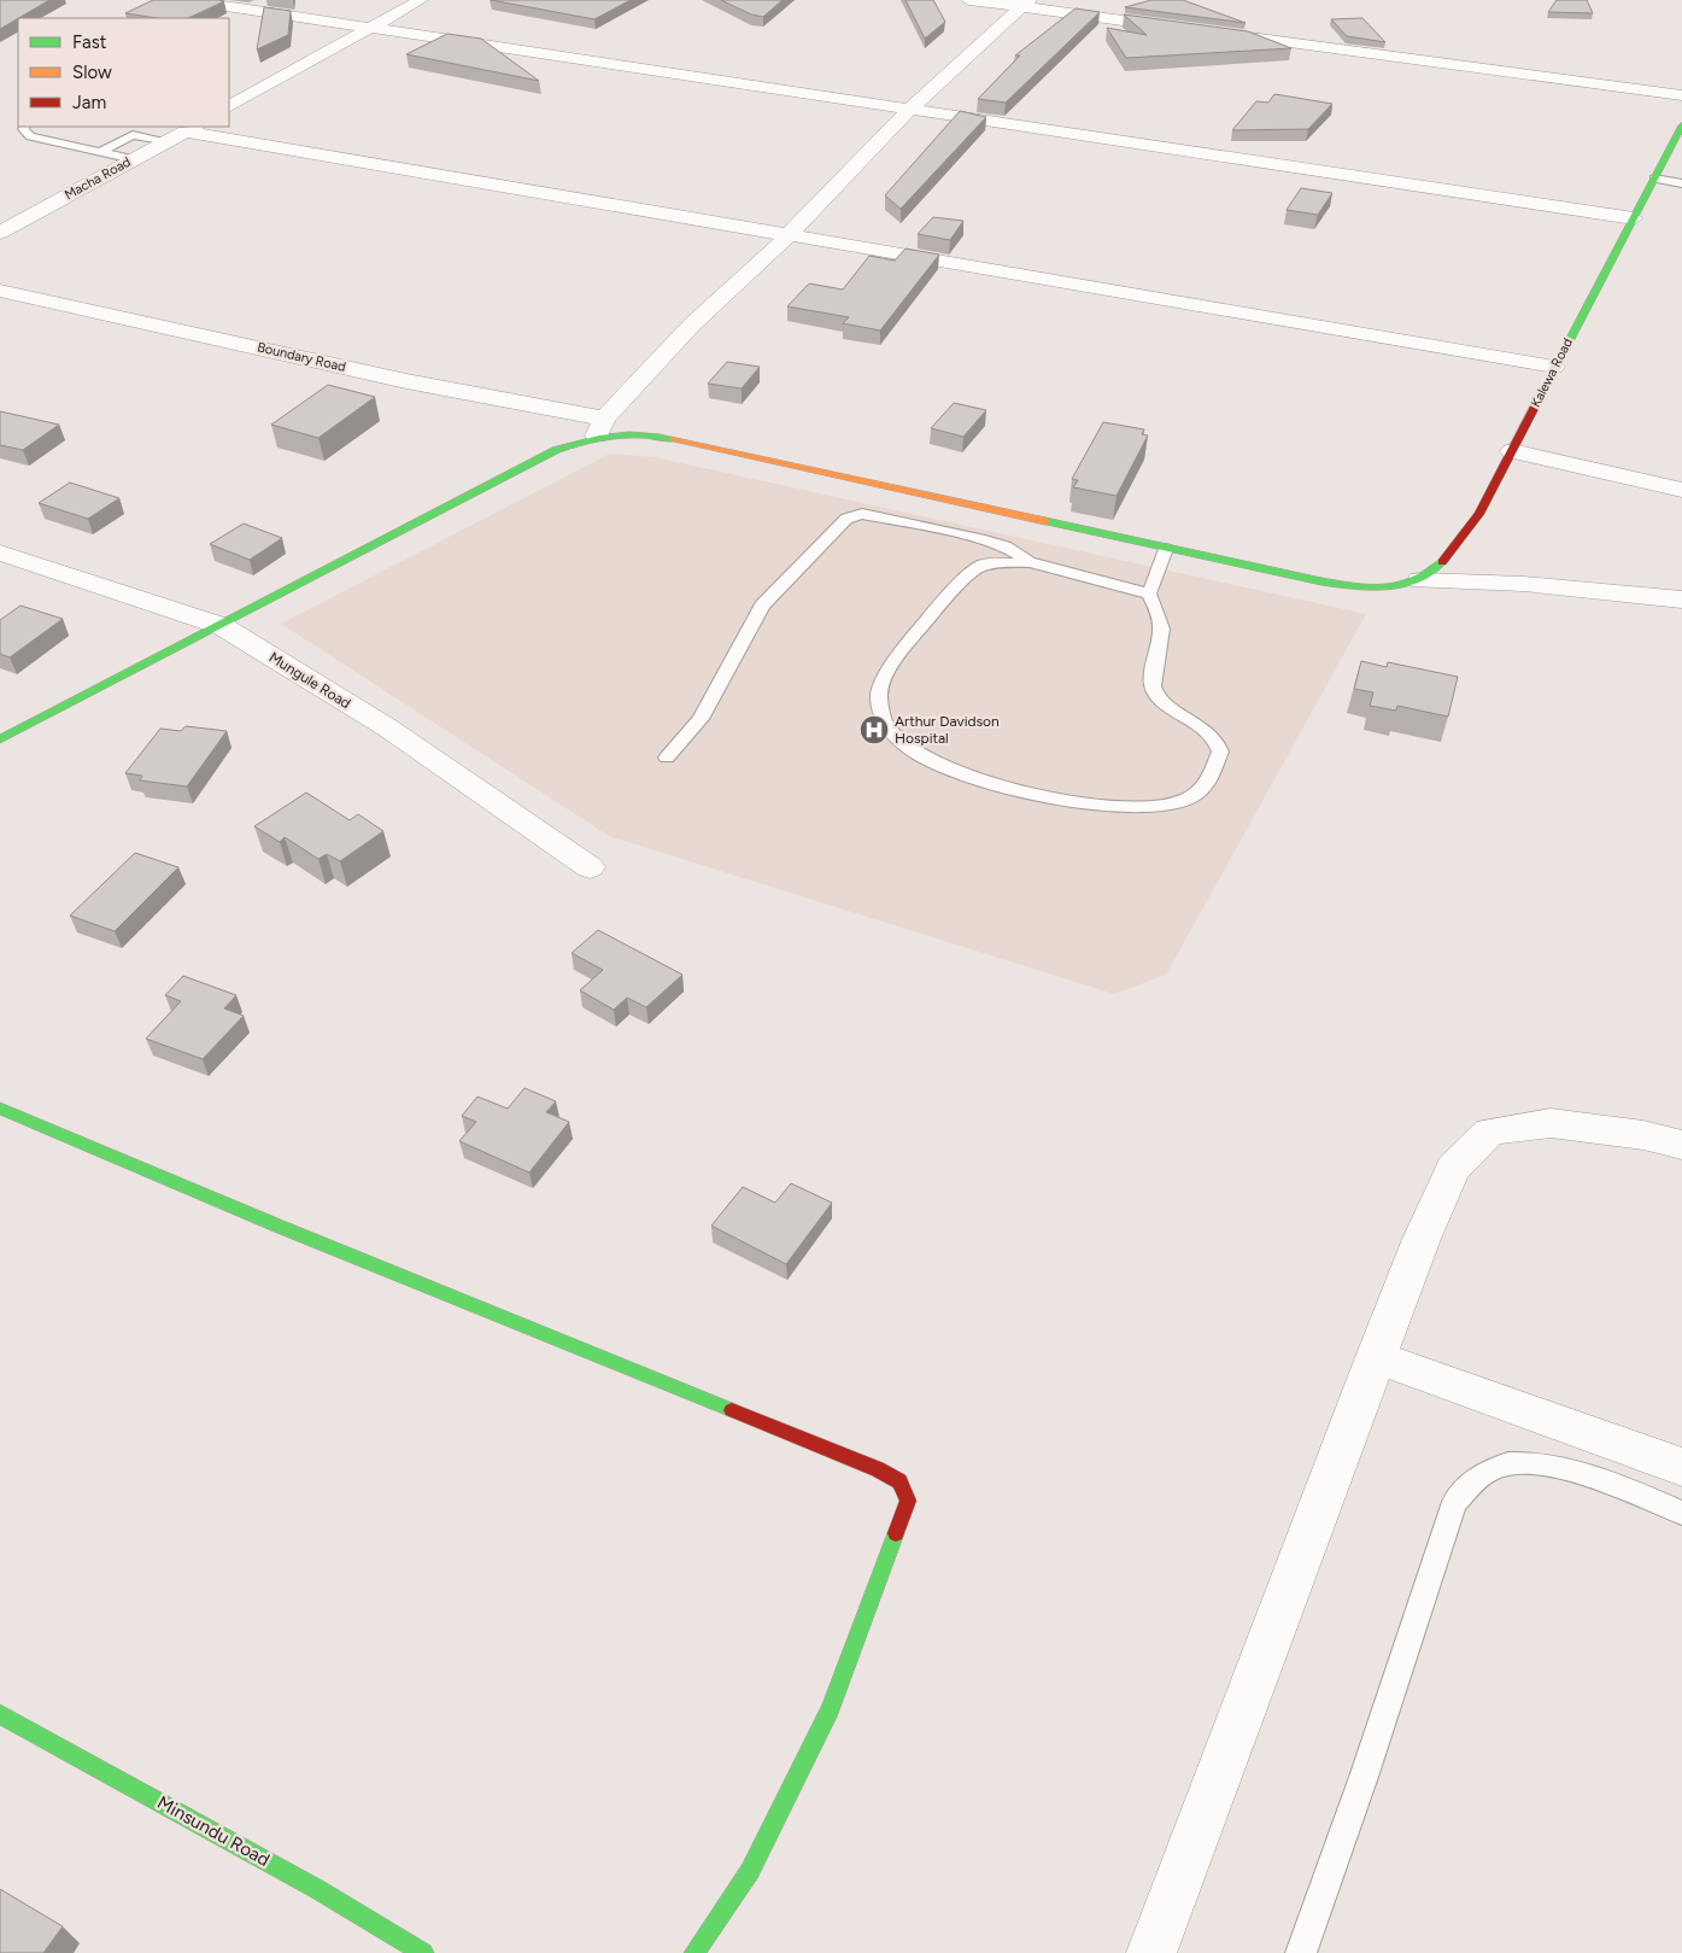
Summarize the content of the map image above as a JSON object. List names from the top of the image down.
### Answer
{
  "streets": {
    "street": [
      "Macha Road",
      "Boundary Road",
      "Kalewa Road",
      "Mungule Road",
      "Minsundu Road"
    ]
  },
  "crossings": [
    ["Boundary Road", "Kalewa Road"],
    ["Kalewa Road", "Mungule Road"]
  ],
  "places": {
    "hospital": ["Arthur Davidson Hospital"]
  },
  "legend": ["Fast", "Slow", "Jam"]
}
